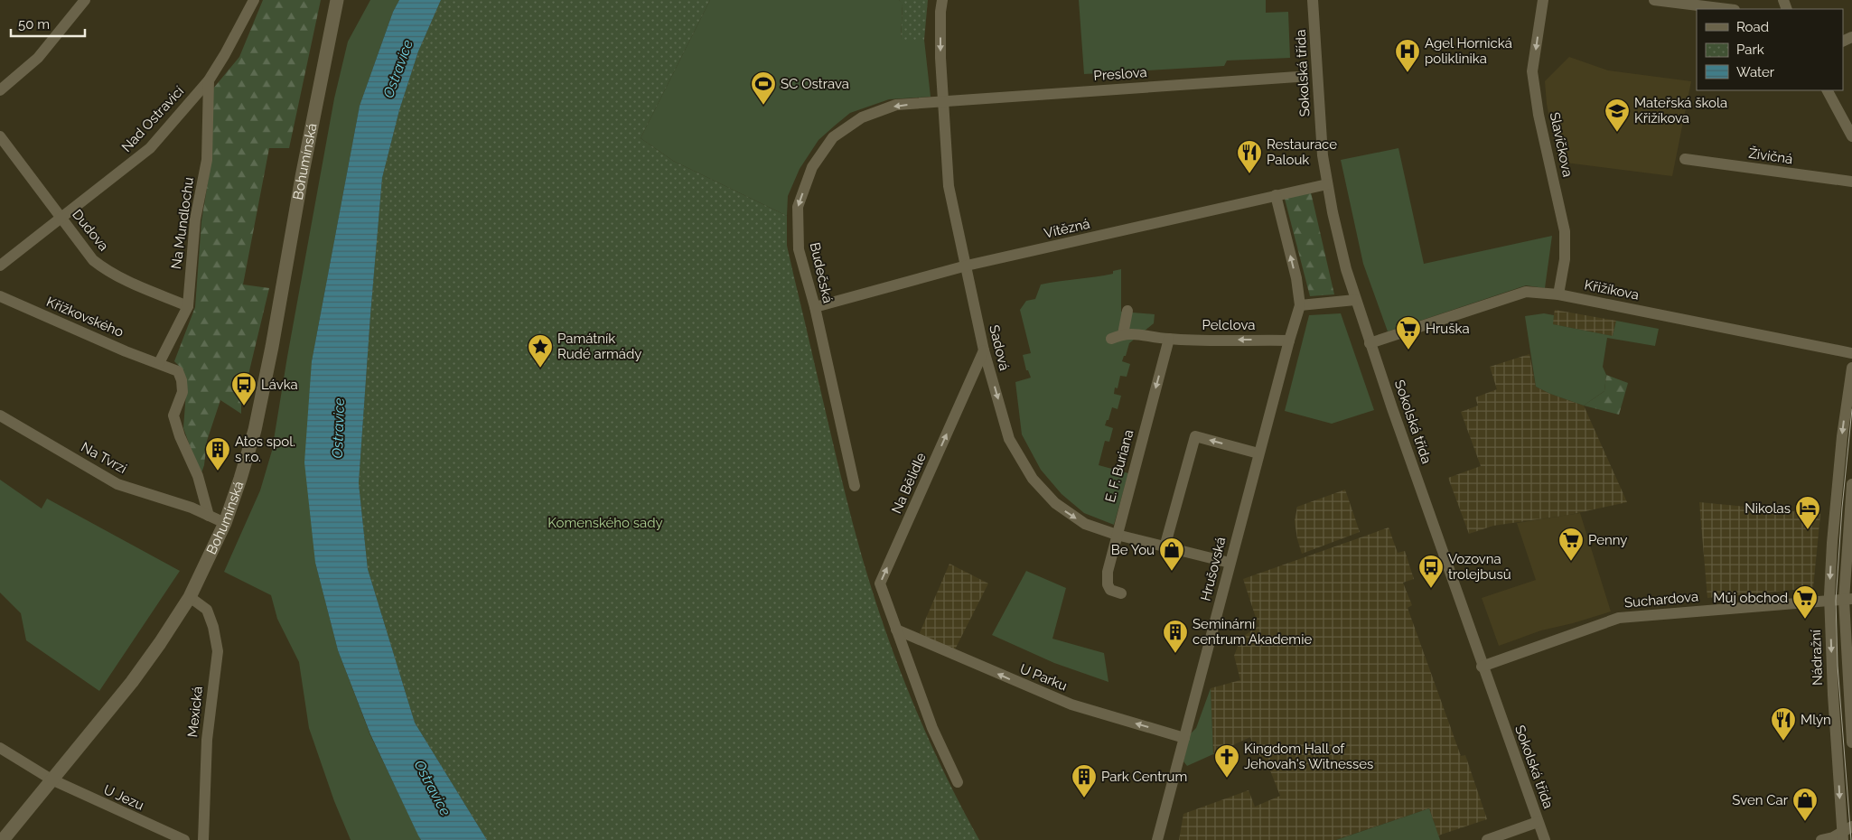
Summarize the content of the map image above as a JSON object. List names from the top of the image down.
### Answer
{
  "streets": {
    "main road": ["Bohumínská"],
    "street": [
      "Sokolská třída",
      "Preslova",
      "Nad Ostravicí",
      "Slavíčkova",
      "Živičná",
      "Na Mundlochu",
      "Vítězná",
      "Dudova",
      "Budečská",
      "Křižíkova",
      "Křížkovského",
      "Pelclova",
      "Sadová",
      "Na Tvrzi",
      "E. F. Buriana",
      "Na Bělidle",
      "Hrušovská",
      "Suchardova",
      "Nádražní",
      "U Parku",
      "Mexická",
      "U Jezu"
    ]
  },
  "crossings": [
    ["Sokolská třída", "Vítězná"],
    ["Sokolská třída", "Křižíkova"],
    ["Sokolská třída", "Suchardova"],
    ["Preslova", "Budečská"],
    ["Preslova", "Sadová"],
    ["Nad Ostravicí", "Na Mundlochu"],
    ["Nad Ostravicí", "Dudova"],
    ["Slavíčkova", "Křižíkova"],
    ["Bohumínská", "Na Tvrzi"],
    ["Bohumínská", "Mexická"],
    ["Bohumínská", "U Jezu"],
    ["Na Mundlochu", "Dudova"],
    ["Na Mundlochu", "Křížkovského"],
    ["Vítězná", "Budečská"],
    ["Vítězná", "Sadová"],
    ["Budečská", "Sadová"],
    ["Křížkovského", "Na Tvrzi"],
    ["Pelclova", "E. F. Buriana"],
    ["Pelclova", "Hrušovská"],
    ["Sadová", "E. F. Buriana"],
    ["Sadová", "Na Bělidle"],
    ["Sadová", "Hrušovská"],
    ["Na Bělidle", "U Parku"],
    ["Hrušovská", "U Parku"],
    ["Suchardova", "Nádražní"]
  ],
  "one_way": [
    "Slavíčkova",
    "Budečská",
    "Pelclova",
    "Sadová",
    "E. F. Buriana",
    "Na Bělidle",
    "U Parku"
  ],
  "water": ["Ostravice"],
  "parks": ["Komenského sady"],
  "places": {
    "hospital": ["Agel Hornická poliklinika"],
    "sports": ["SC Ostrava"],
    "school or university": ["Mateřská škola Křižíkova"],
    "restaurant": ["Restaurace Palouk", "Mlýn"],
    "supermarket": ["Hruška", "Penny", "Můj obchod"],
    "place": ["Památník Rudé armády"],
    "bus stop": ["Lávka", "Vozovna trolejbusů"],
    "building": ["Atos spol. s r.o.", "Seminární centrum Akademie", "Park Centrum"],
    "hotel": ["Nikolas"],
    "shop": ["Be You", "Sven Car"],
    "church": ["Kingdom Hall of Jehovah's Witnesses"]
  },
  "legend": ["Road", "Park", "Water"],
  "scale_bar": "50 m"
}
